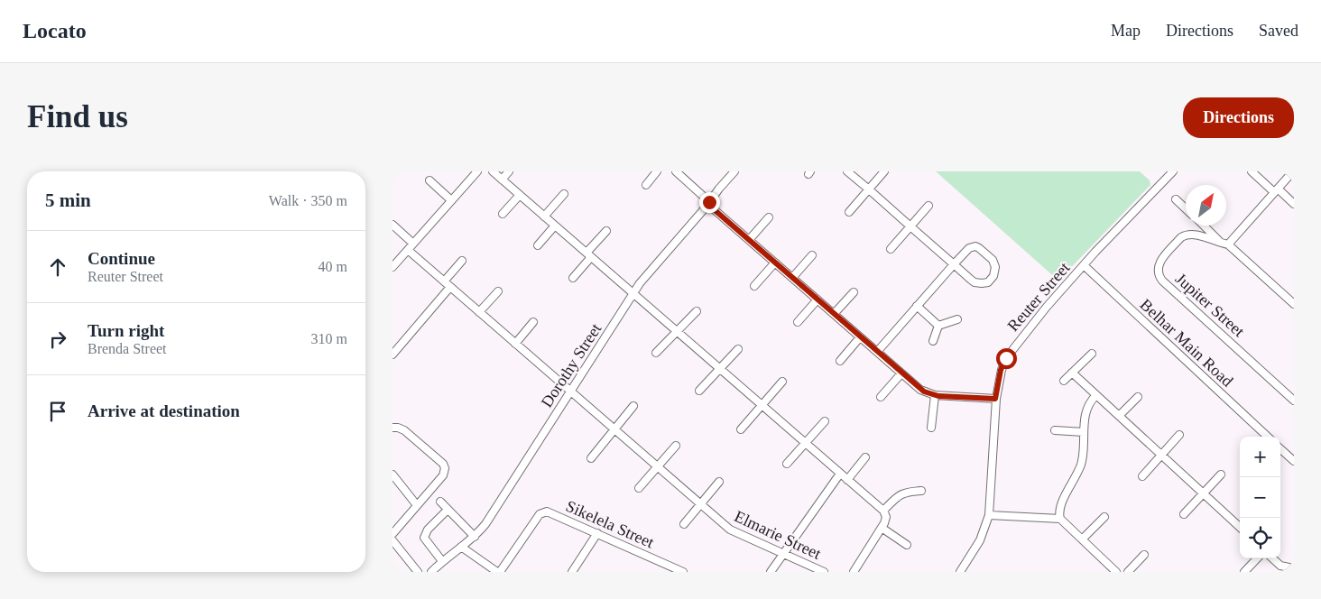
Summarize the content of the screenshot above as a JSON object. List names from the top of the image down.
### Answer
{
  "streets": {
    "street": [
      "Reuter Street",
      "Jupiter Street",
      "Belhar Main Road",
      "Dorothy Street",
      "Sikelela Street",
      "Elmarie Street"
    ]
  },
  "crossings": [
    ["Reuter Street", "Belhar Main Road"],
    ["Dorothy Street", "Sikelela Street"],
    ["Dorothy Street", "Elmarie Street"]
  ],
  "north": "top right",
  "page": {
    "header": "Locato",
    "nav": ["Map", "Directions", "Saved"],
    "buttons": "Directions",
    "title": "Find us",
    "heading": ["5 min", "Walk · 350 m"],
    "list": [
      ["Continue", "Reuter Street", "40 m"],
      ["Turn right", "Brenda Street", "310 m"],
      "Arrive at destination"
    ],
    "map_buttons": ["+", "−"]
  }
}
